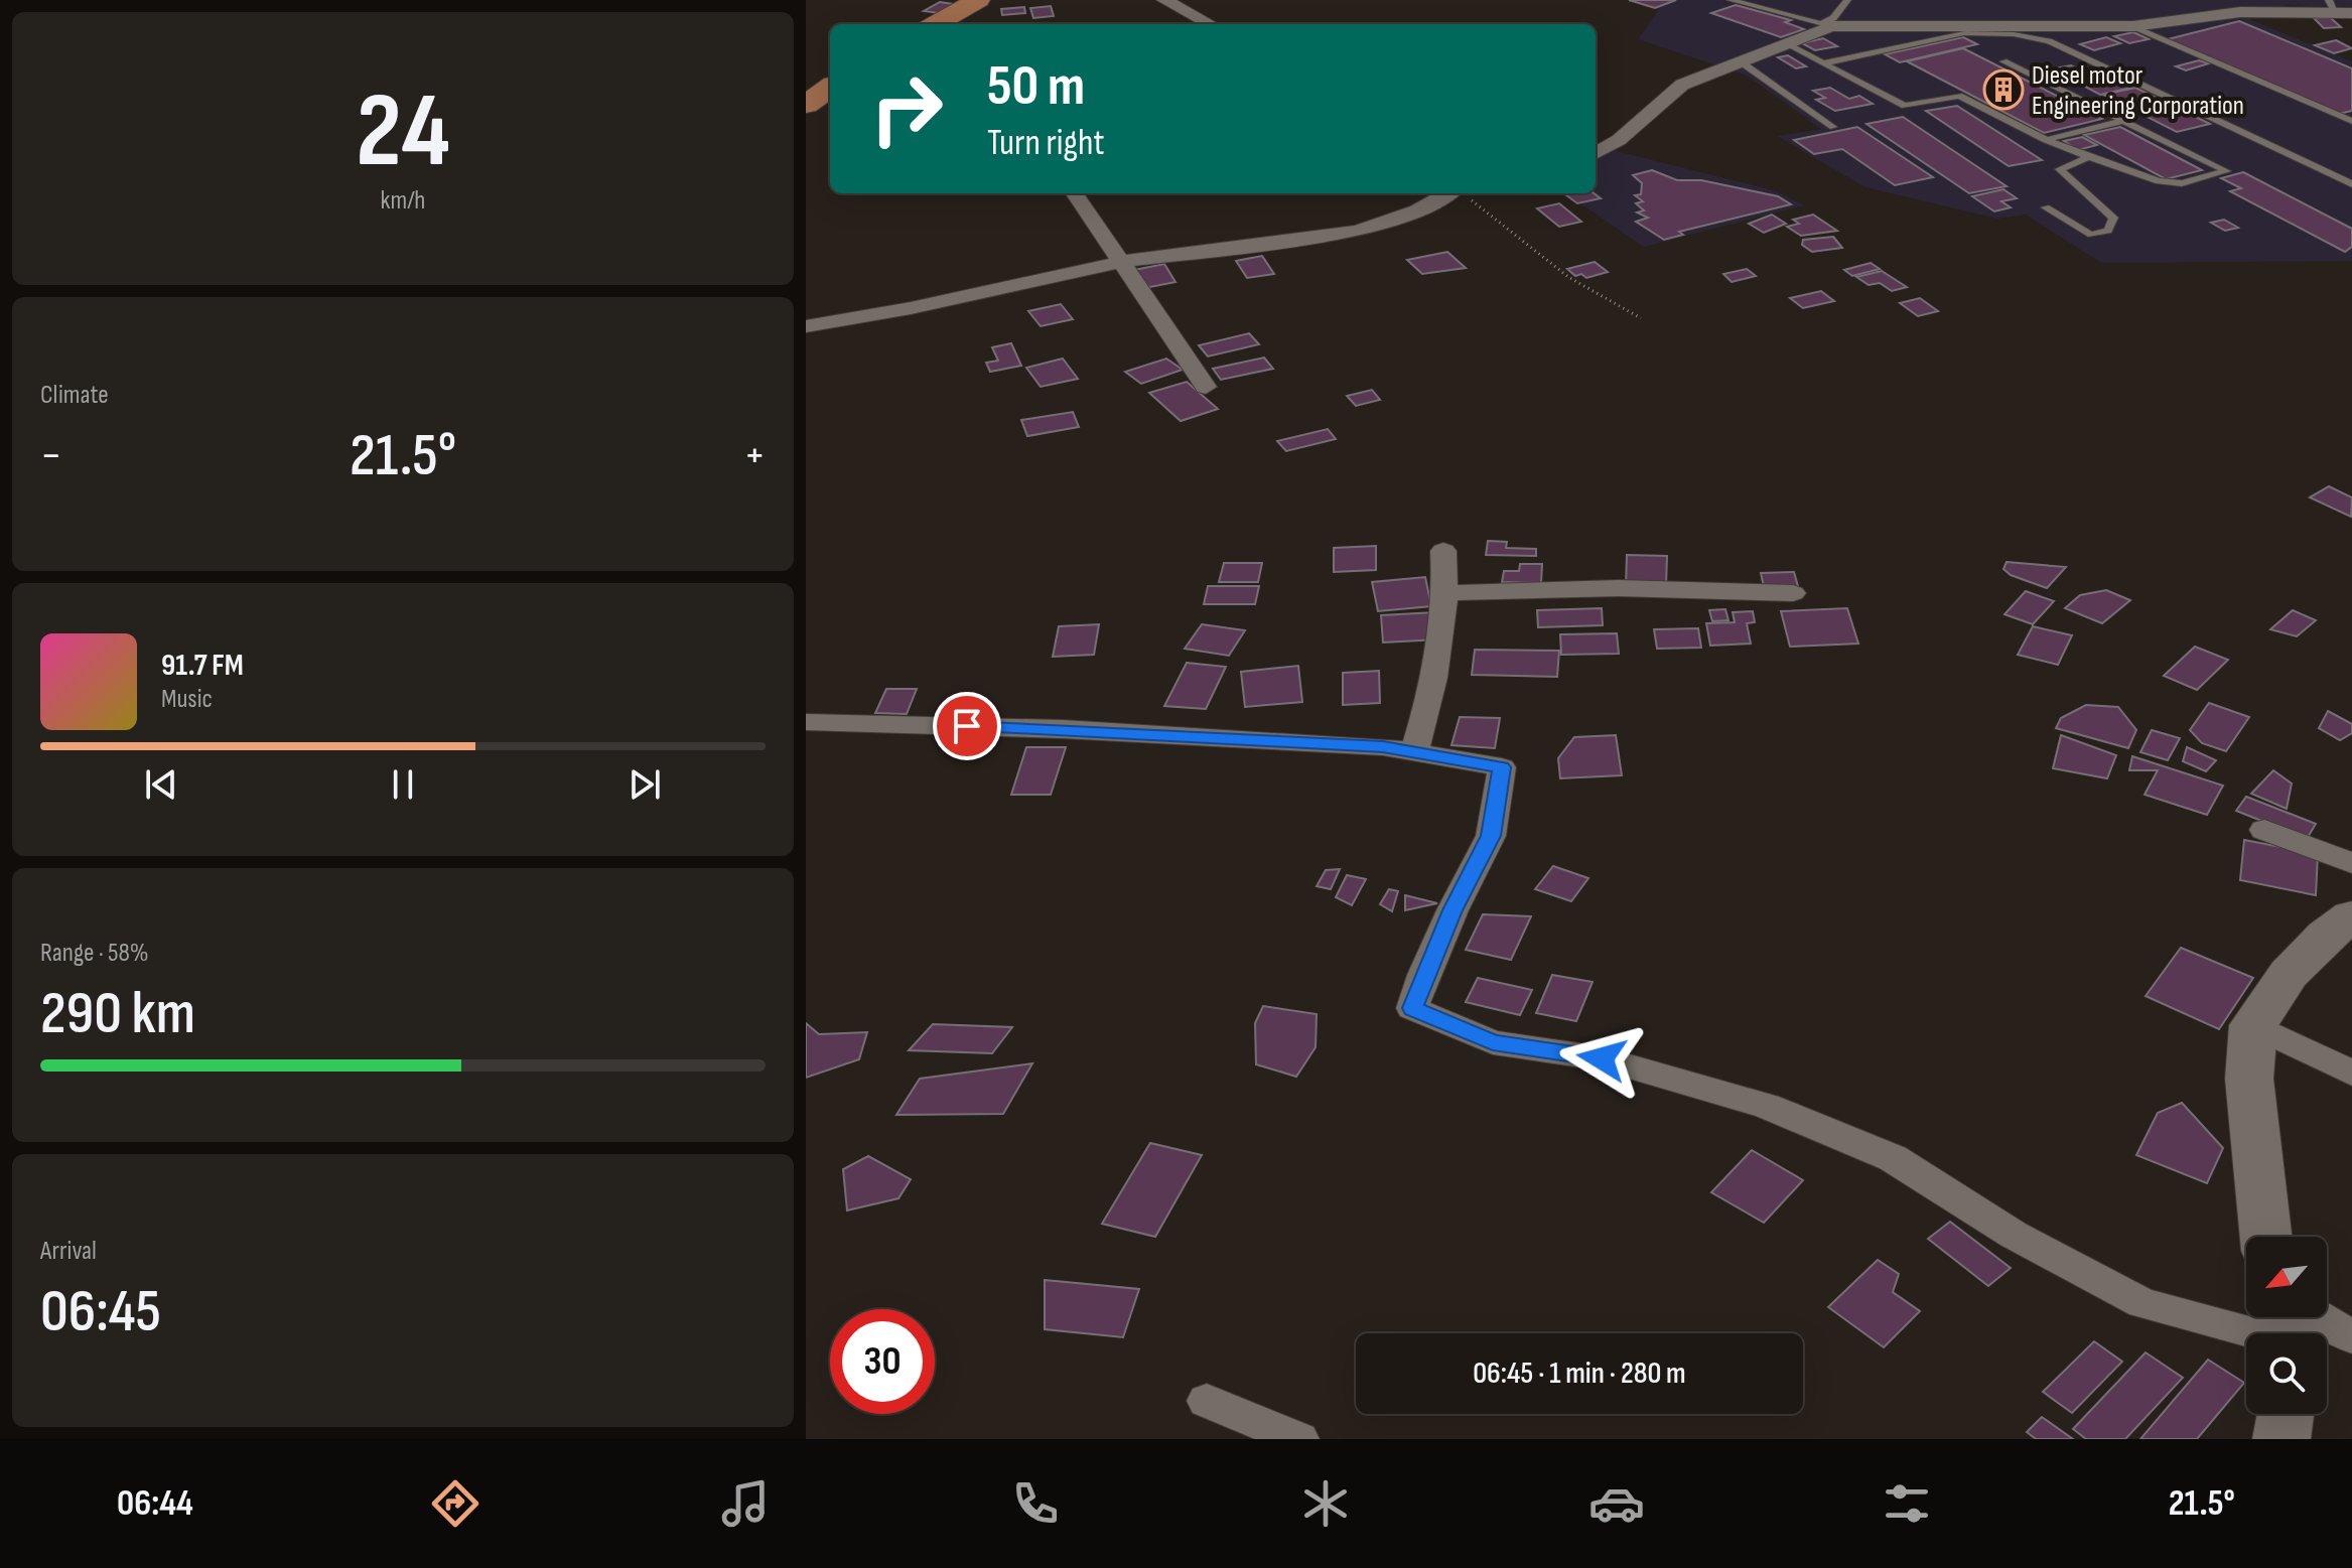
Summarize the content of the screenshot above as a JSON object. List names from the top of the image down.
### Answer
{
  "places": {
    "building": ["Diesel motor Engineering Corporation"]
  },
  "north": "bottom left",
  "page": {
    "tile": [
      ["24", "km/h"],
      "Climate",
      ["Range · 58%", "290 km"],
      ["Arrival", "06:45"]
    ],
    "turn": ["50 m", "Turn right"],
    "heat": ["−", "21.5°", "+"],
    "song": ["91.7 FM", "Music"],
    "limit": "30",
    "trip": "06:45 · 1 min · 280 m",
    "tabs": ["06:44", "21.5°"]
  }
}
